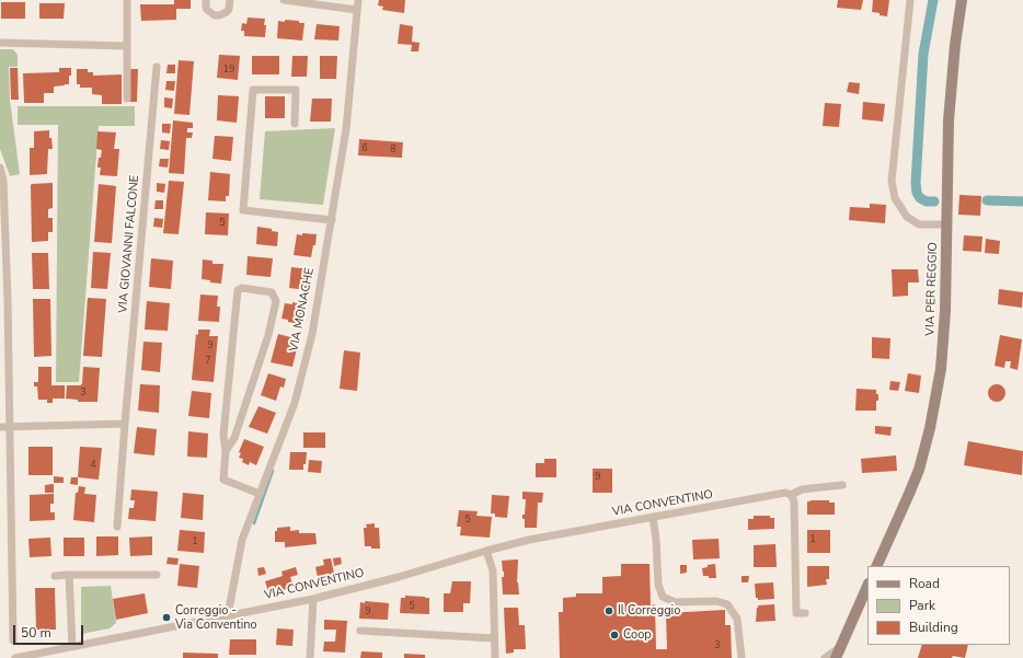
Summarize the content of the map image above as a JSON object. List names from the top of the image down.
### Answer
{
  "streets": {
    "main road": ["VIA PER REGGIO"],
    "street": ["VIA GIOVANNI FALCONE", "VIA MONACHE", "VIA CONVENTINO"]
  },
  "crossings": [
    ["VIA MONACHE", "VIA CONVENTINO"]
  ],
  "places": ["Il Correggio", "Correggio - Via Conventino", "Coop"],
  "house_numbers": [
    "19",
    "6",
    "8",
    "5",
    "9",
    "7",
    "3",
    "4",
    "9",
    "5",
    "1",
    "1",
    "5",
    "9",
    "3"
  ],
  "legend": ["Road", "Park", "Building"],
  "scale_bar": "50 m"
}
